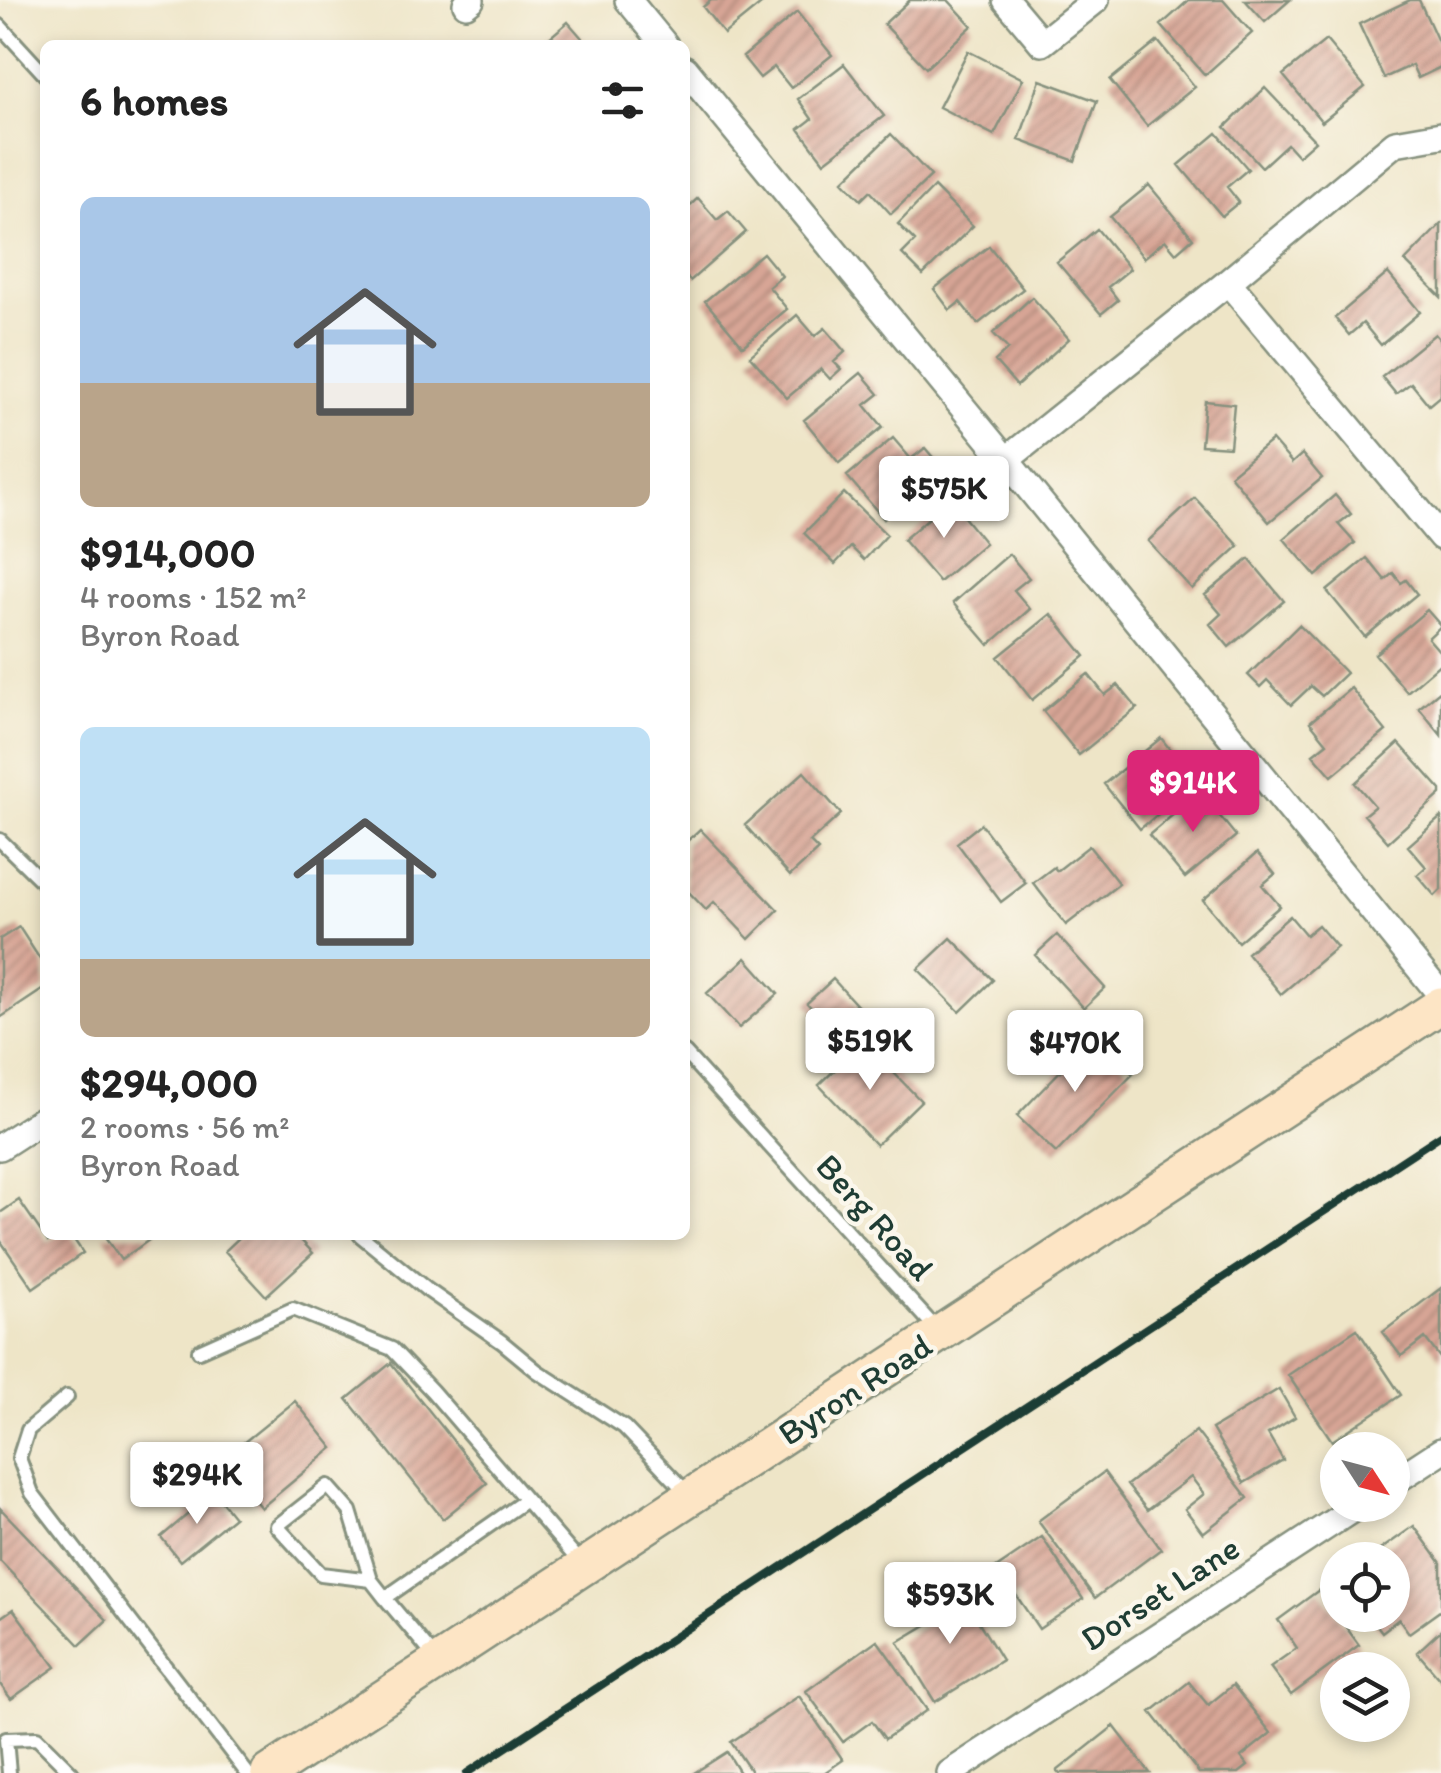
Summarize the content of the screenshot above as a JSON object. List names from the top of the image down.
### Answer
{
  "streets": {
    "main road": ["Byron Road"],
    "street": ["Dorset Lane"],
    "lane": ["Berg Road"]
  },
  "crossings": [
    ["Berg Road", "Byron Road"]
  ],
  "north": "bottom right",
  "page": {
    "heading": "6 homes",
    "list": [
      {
        "name": "$914,000",
        "note": "4 rooms · 152 m² · Byron Road"
      },
      {
        "name": "$294,000",
        "note": "2 rooms · 56 m² · Byron Road"
      }
    ],
    "price": [
      "$575K",
      "$914K",
      "$519K",
      "$470K",
      "$294K",
      "$593K"
    ]
  }
}
